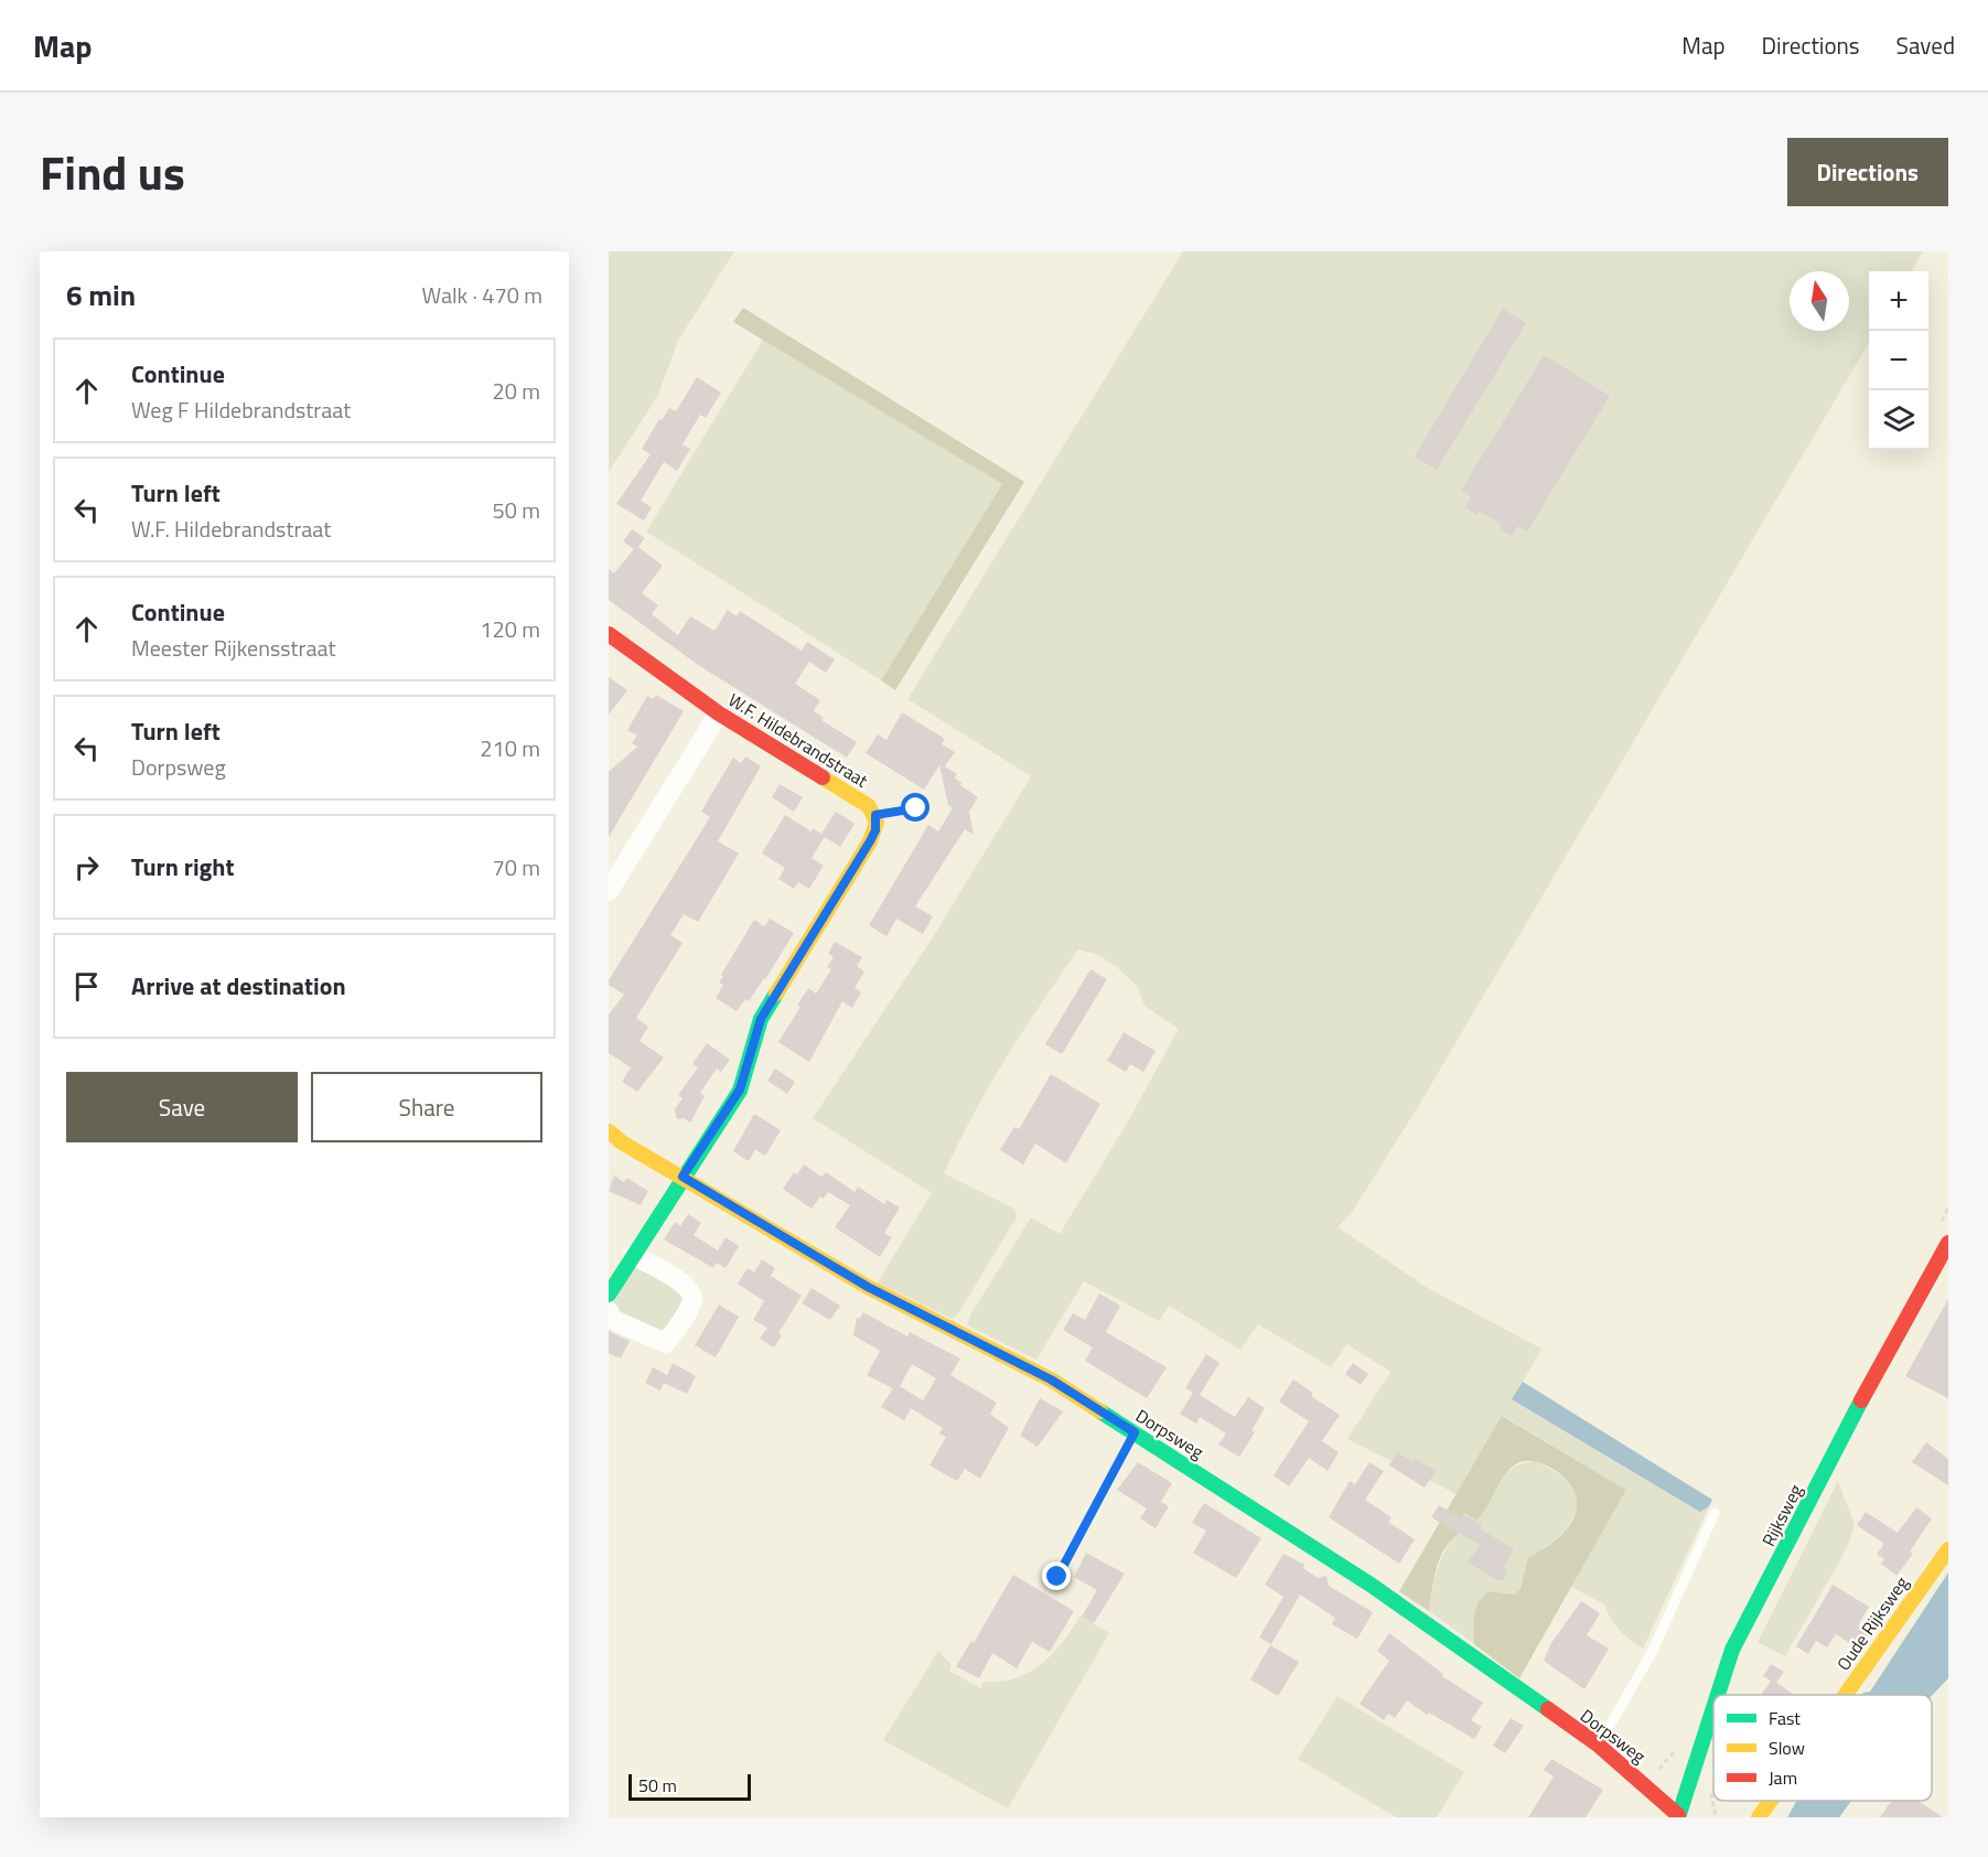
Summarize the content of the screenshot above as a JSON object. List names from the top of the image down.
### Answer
{
  "streets": {
    "street": [
      "W.F. Hildebrandstraat",
      "Dorpsweg",
      "Rijksweg",
      "Oude Rijksweg"
    ]
  },
  "crossings": [
    ["Dorpsweg", "Rijksweg"]
  ],
  "legend": ["Fast", "Slow", "Jam"],
  "scale_bar": "50 m",
  "north": "top",
  "page": {
    "header": "Map",
    "nav": ["Map", "Directions", "Saved"],
    "title": "Find us",
    "buttons": [
      "Directions",
      ["Save", "Share"]
    ],
    "heading": ["6 min", "Walk · 470 m"],
    "map_buttons": ["+", "−"],
    "list": [
      ["Continue", "Weg F Hildebrandstraat", "20 m"],
      ["Turn left", "W.F. Hildebrandstraat", "50 m"],
      ["Continue", "Meester Rijkensstraat", "120 m"],
      ["Turn left", "Dorpsweg", "210 m"],
      ["Turn right", "70 m"],
      "Arrive at destination"
    ],
    "scale": "50 m"
  }
}
